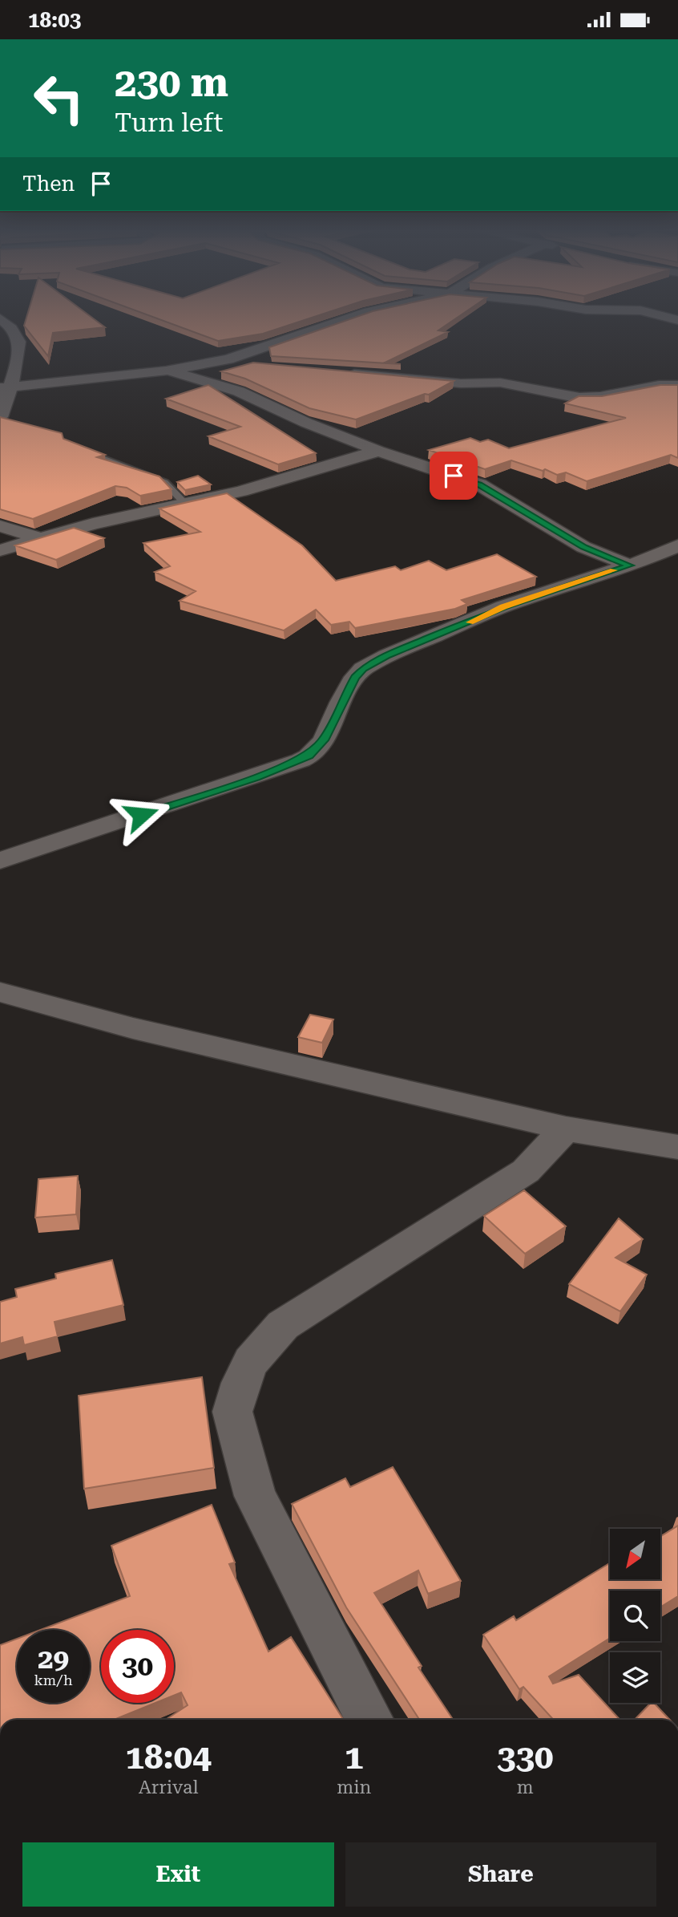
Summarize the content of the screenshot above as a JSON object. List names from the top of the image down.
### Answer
{
  "north": "bottom left",
  "page": {
    "status": "18:03",
    "turn": ["230 m", "Turn left"],
    "then": "Then",
    "speed": "29 km/h",
    "limit": "30",
    "eta": [
      "18:04",
      "Arrival",
      "1",
      "min",
      "330",
      "m"
    ],
    "buttons": ["Exit", "Share"]
  }
}
